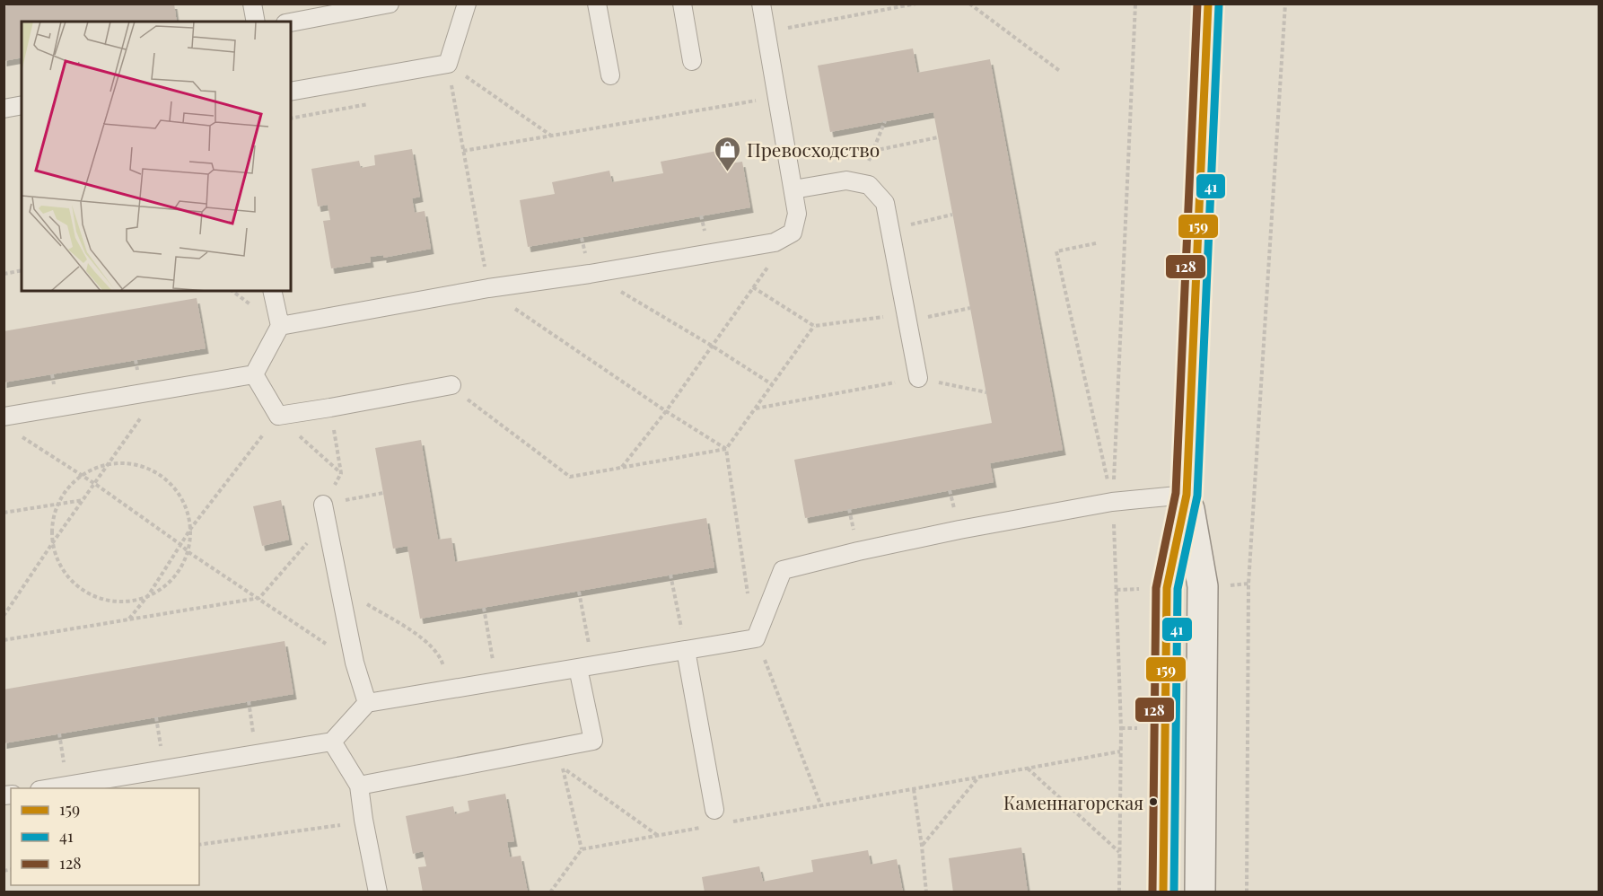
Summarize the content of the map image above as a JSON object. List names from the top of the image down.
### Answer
{
  "places": {
    "shop": ["Превосходство"],
    "other": ["Каменнагорская"]
  },
  "lines": ["transit line 159", "transit line 128", "transit line 41"],
  "legend": ["159", "41", "128"]
}
